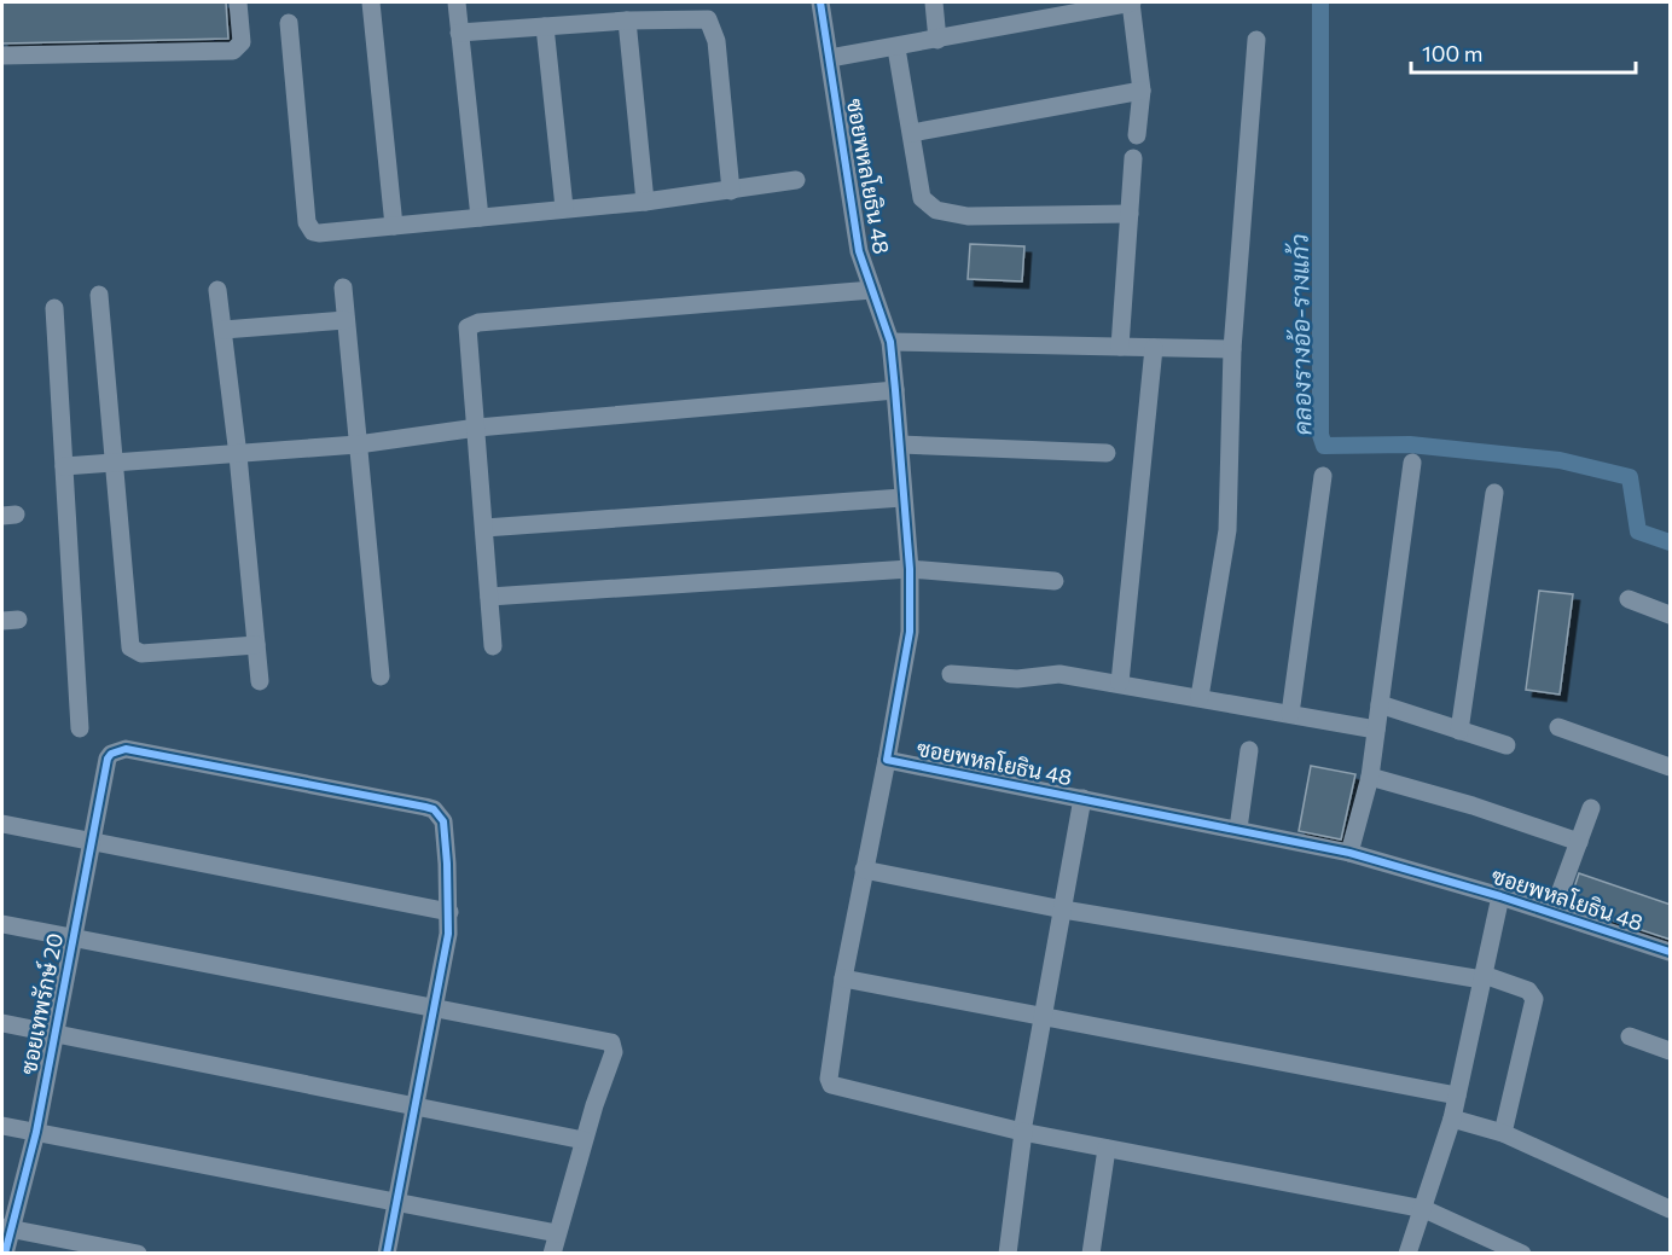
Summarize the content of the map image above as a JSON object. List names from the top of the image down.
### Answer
{
  "streets": {
    "street": ["ซอยพหลโยธิน 48", "ซอยเทพรักษ์ 20"]
  },
  "water": ["คลองรางอ้อ-รางแก้ว"],
  "scale_bar": "100 m"
}
